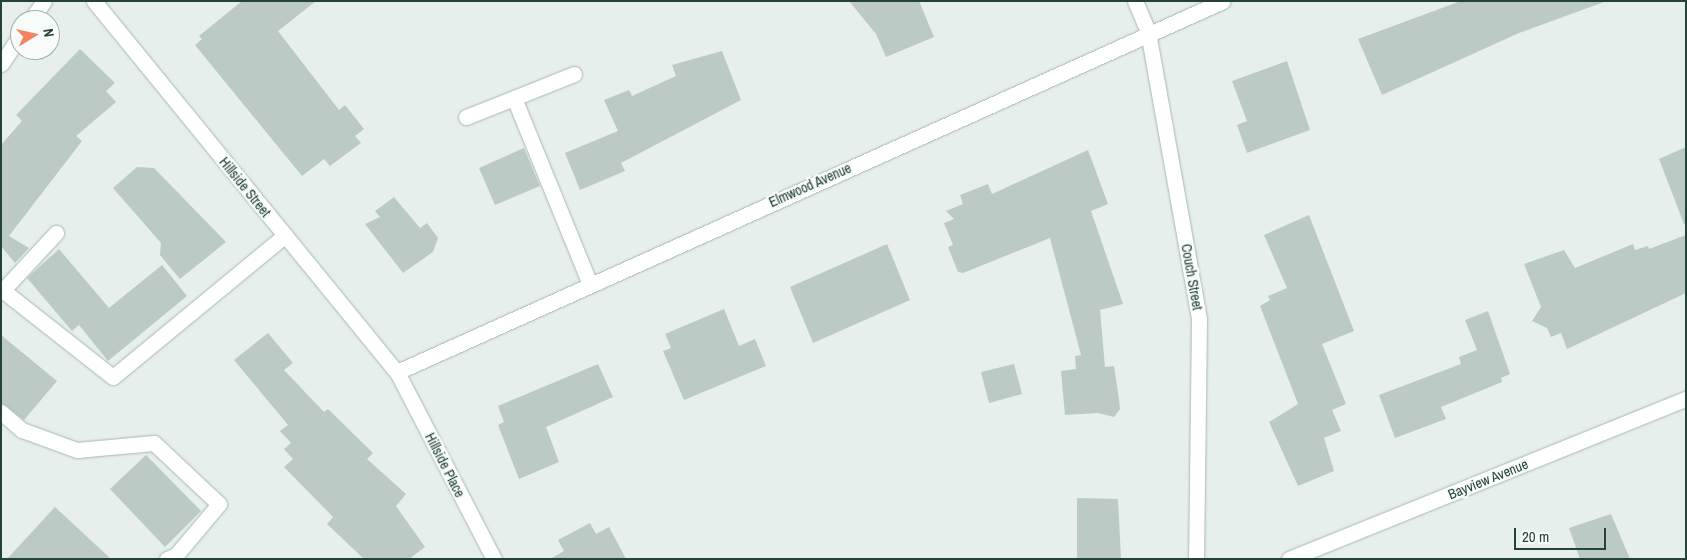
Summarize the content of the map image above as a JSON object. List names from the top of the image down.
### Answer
{
  "streets": {
    "street": [
      "Elmwood Avenue",
      "Hillside Street",
      "Couch Street",
      "Hillside Place",
      "Bayview Avenue"
    ]
  },
  "crossings": [
    ["Elmwood Avenue", "Hillside Street"],
    ["Elmwood Avenue", "Couch Street"],
    ["Elmwood Avenue", "Hillside Place"],
    ["Hillside Street", "Hillside Place"]
  ],
  "scale_bar": "20 m",
  "north": "right"
}
